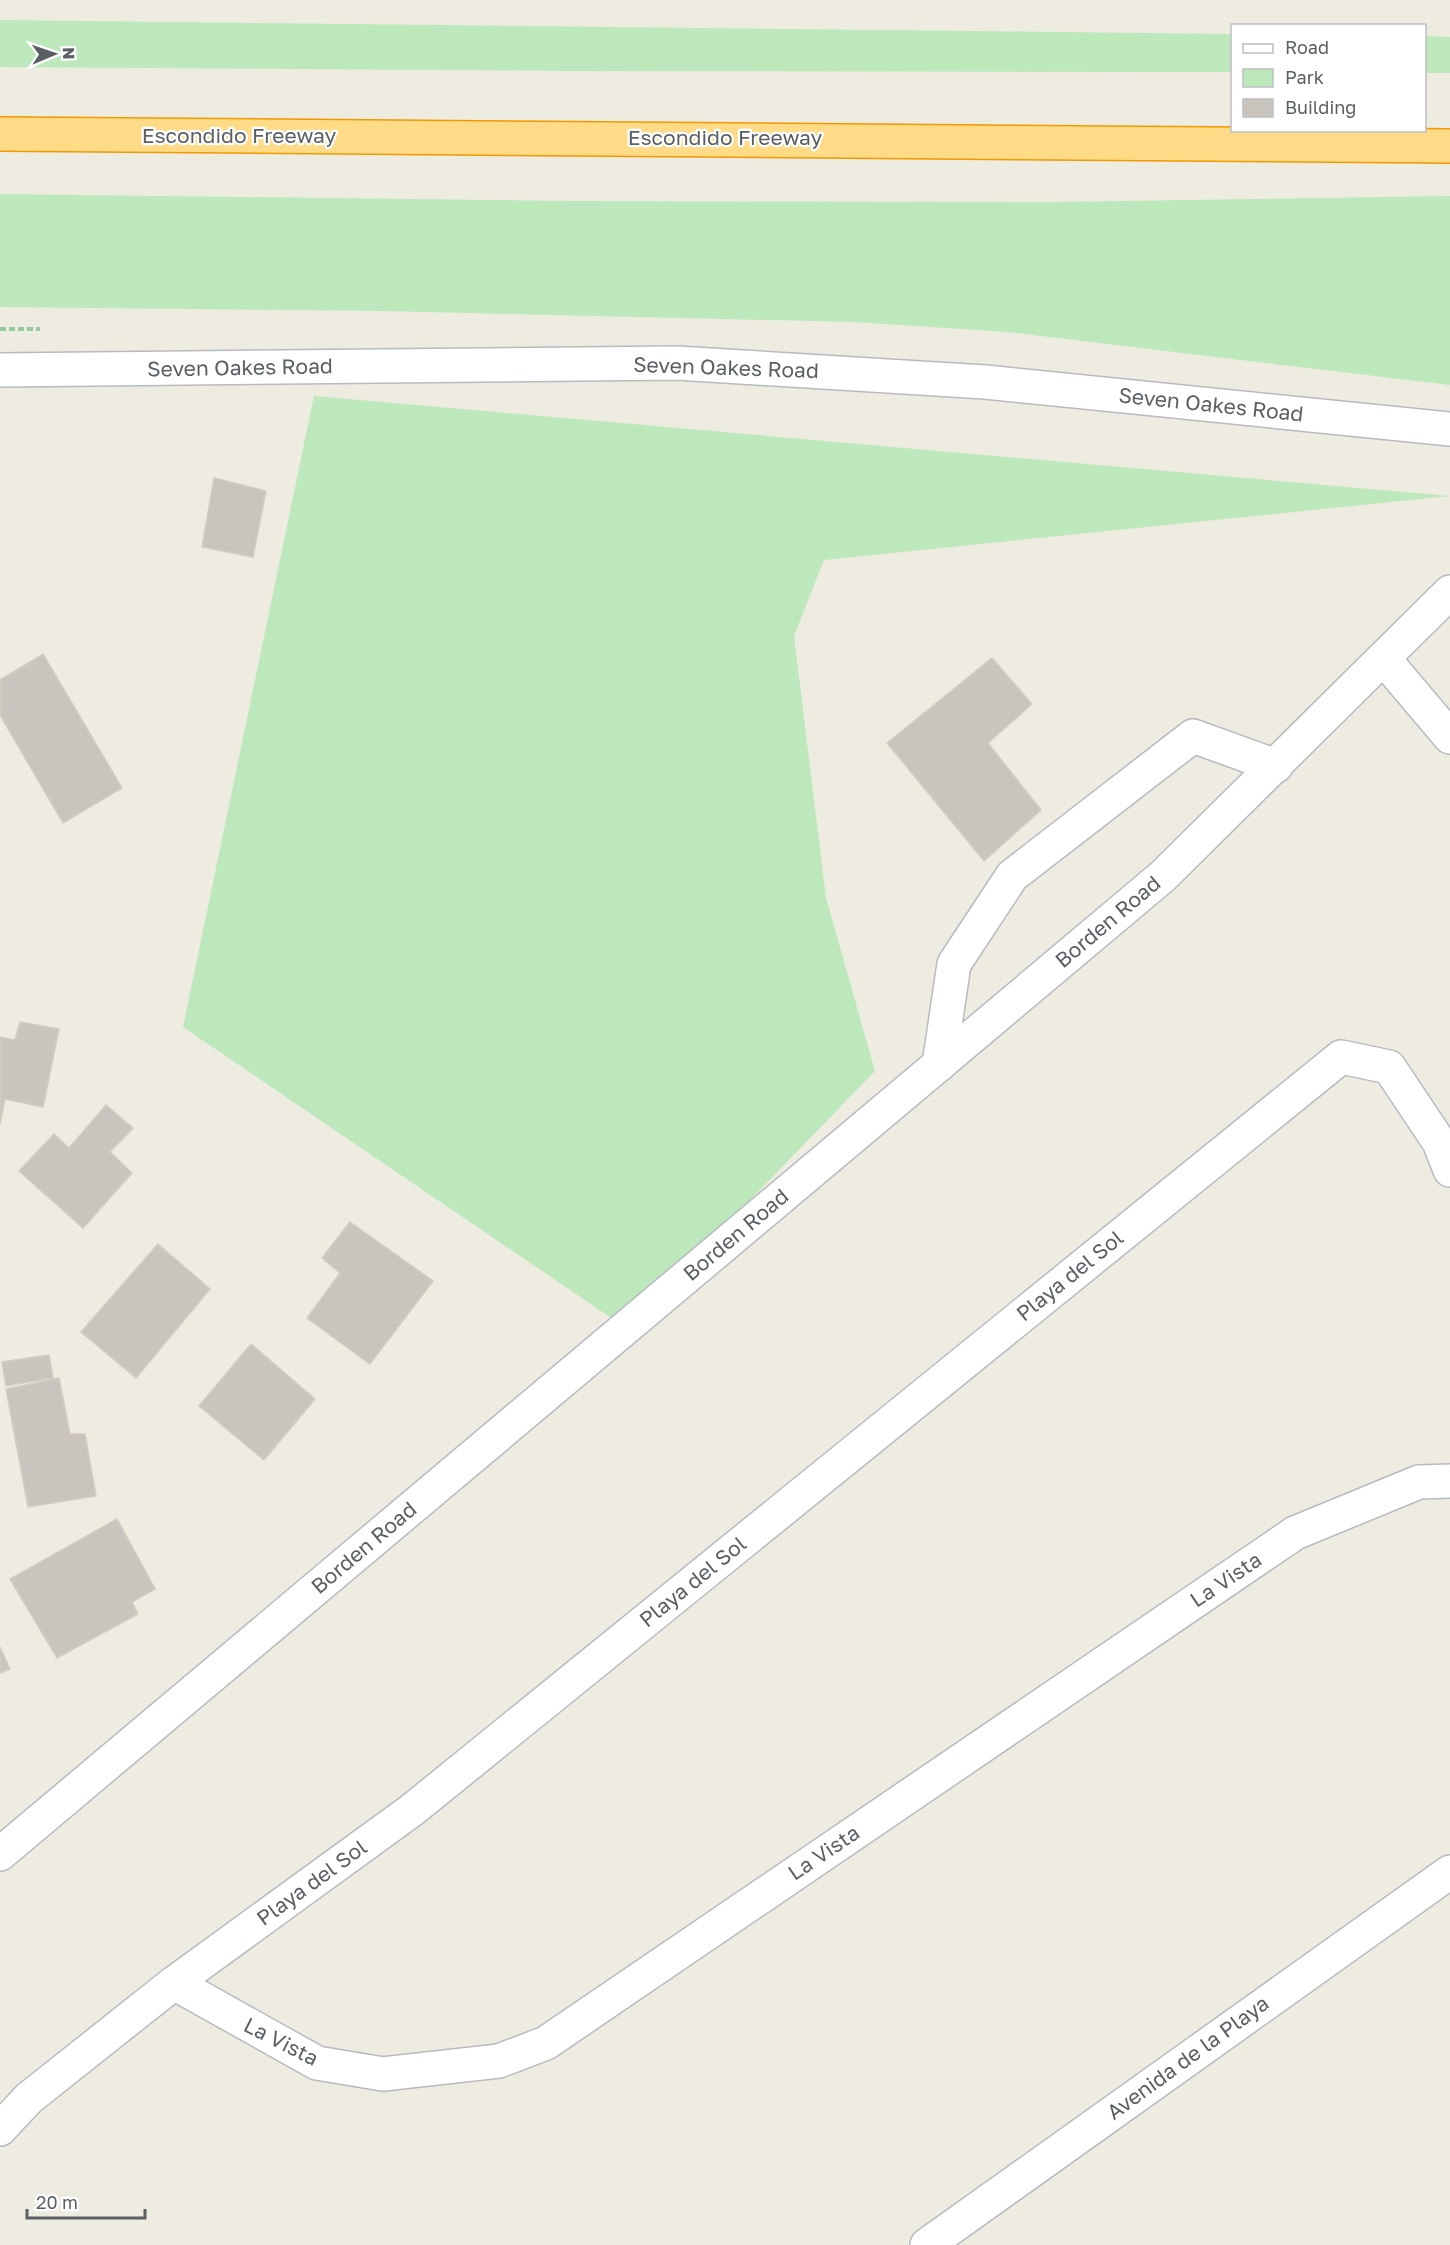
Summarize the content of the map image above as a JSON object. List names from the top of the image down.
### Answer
{
  "streets": {
    "highway": ["Escondido Freeway"],
    "street": [
      "Seven Oakes Road",
      "Borden Road",
      "Playa del Sol",
      "La Vista",
      "Avenida de la Playa"
    ]
  },
  "crossings": [
    ["Playa del Sol", "La Vista"]
  ],
  "legend": ["Road", "Park", "Building"],
  "scale_bar": "20 m",
  "north": "right"
}
